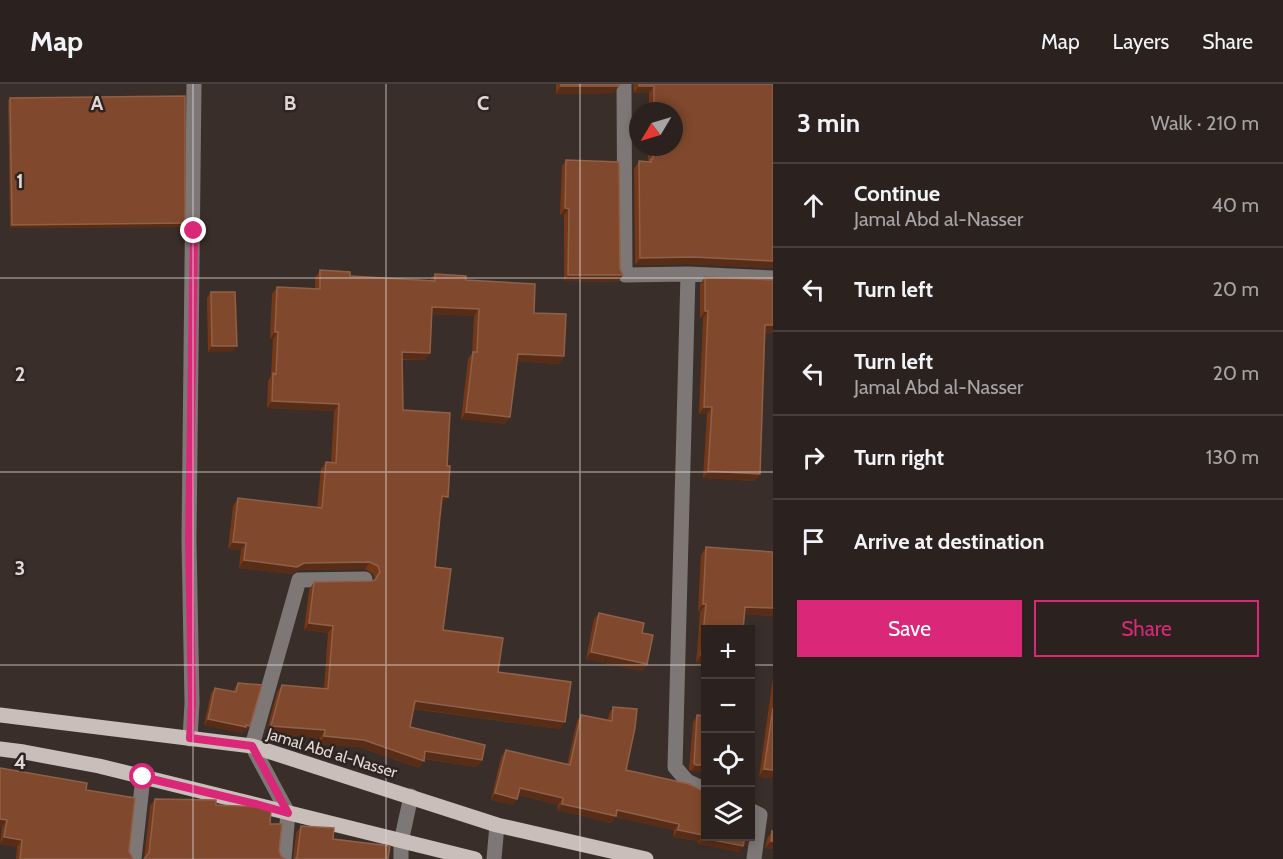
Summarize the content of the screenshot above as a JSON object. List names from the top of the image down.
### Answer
{
  "streets": {
    "main road": ["Jamal Abd al-Nasser"]
  },
  "north": "bottom left",
  "page": {
    "header": "Map",
    "nav": ["Map", "Layers", "Share"],
    "heading": ["3 min", "Walk · 210 m"],
    "list": [
      ["Continue", "Jamal Abd al-Nasser", "40 m"],
      ["Turn left", "20 m"],
      ["Turn left", "Jamal Abd al-Nasser", "20 m"],
      ["Turn right", "130 m"],
      "Arrive at destination"
    ],
    "buttons": ["Save", "Share"],
    "map_buttons": ["+", "−"]
  },
  "grid": {
    "columns": ["A", "B", "C"],
    "rows": [
      "1",
      "2",
      "3",
      "4"
    ]
  }
}
